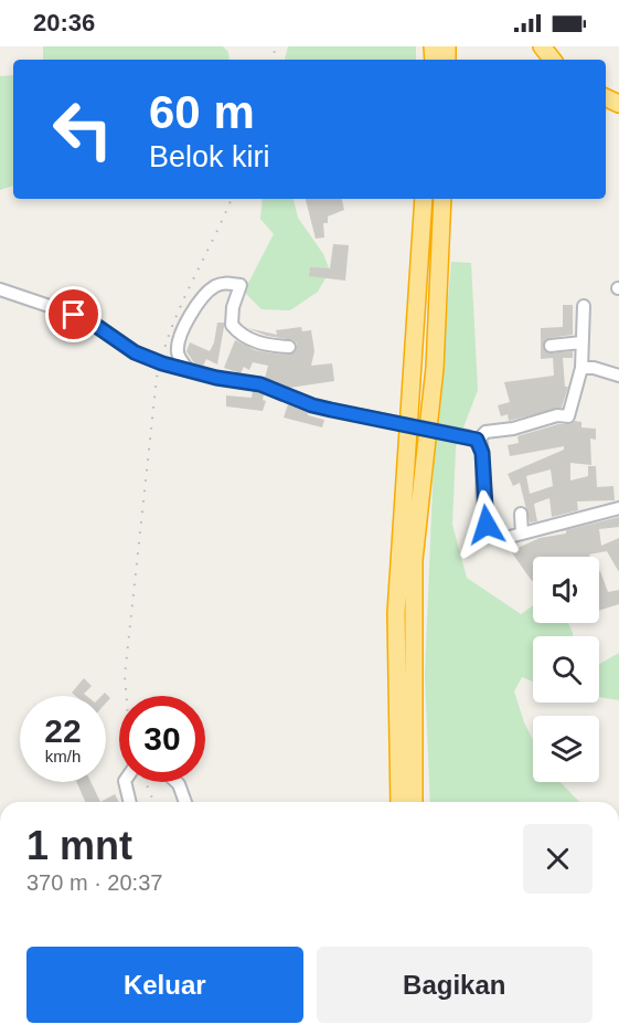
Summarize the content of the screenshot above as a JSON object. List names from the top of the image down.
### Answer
{
  "page": {
    "status": "20:36",
    "turn": ["60 m", "Belok kiri"],
    "speed": "22 km/h",
    "limit": "30",
    "heading": ["1 mnt", "370 m · 20:37"],
    "buttons": ["Keluar", "Bagikan"]
  }
}
